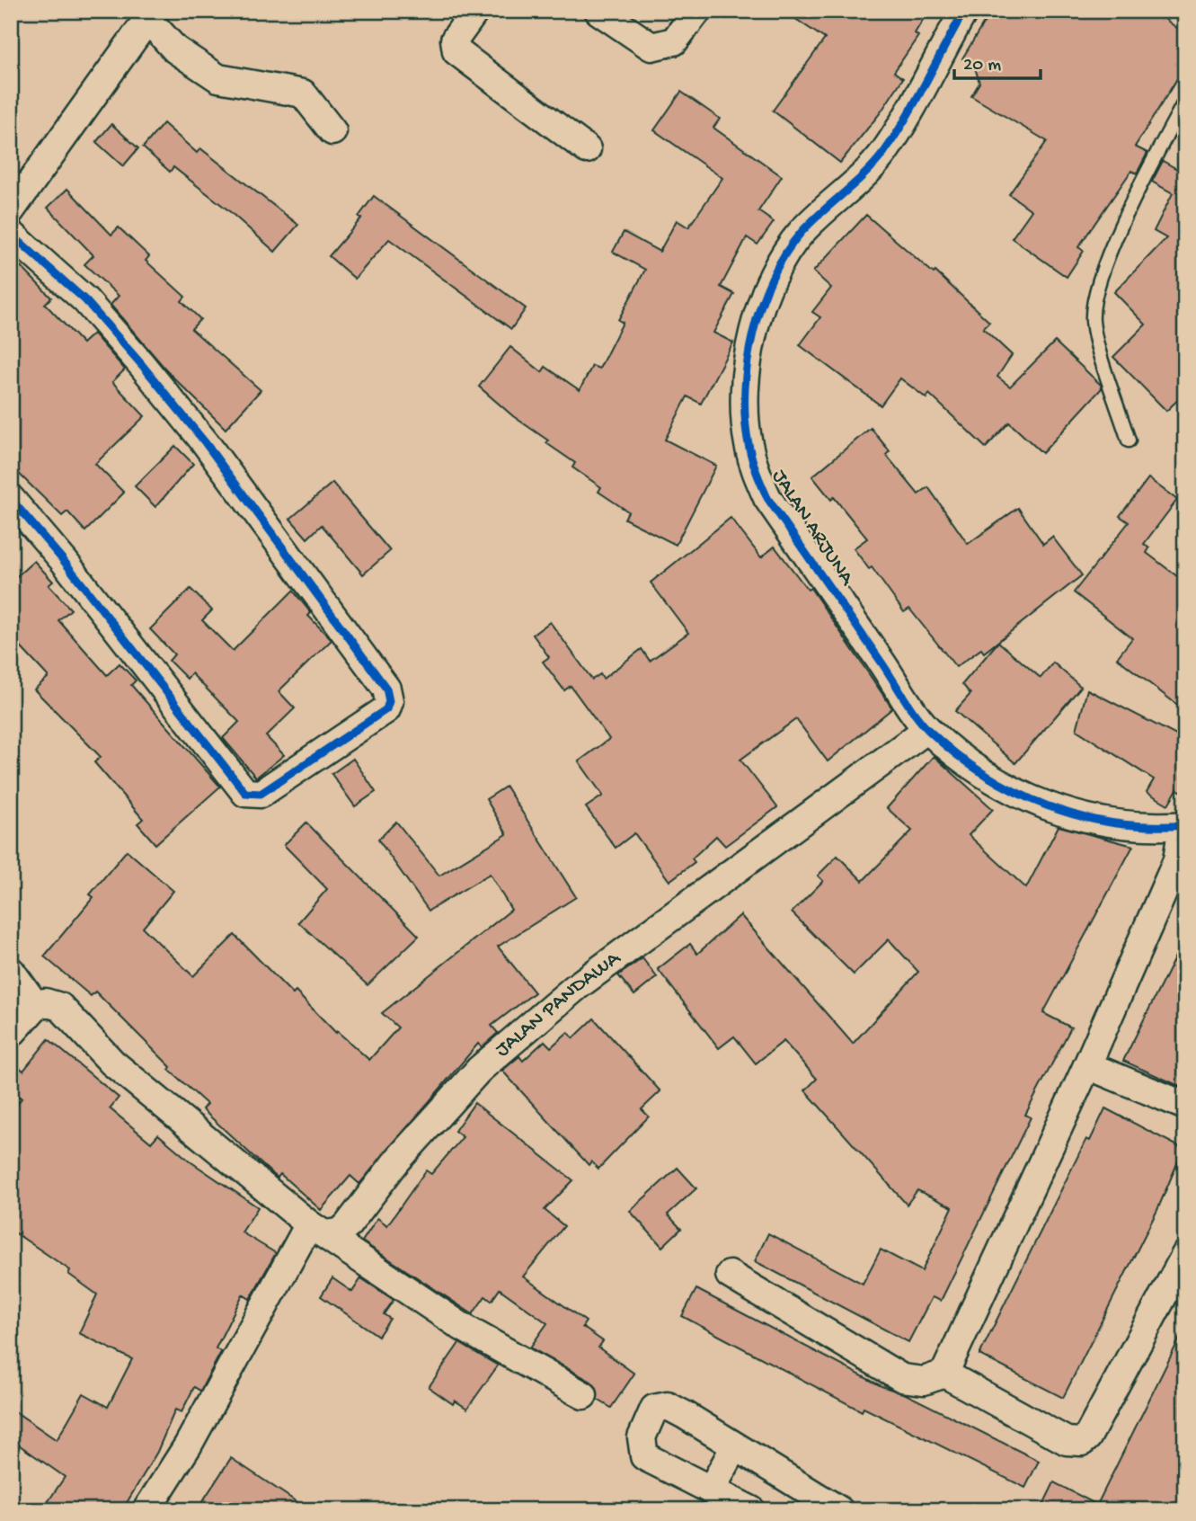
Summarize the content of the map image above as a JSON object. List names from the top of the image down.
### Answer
{
  "streets": {
    "street": ["JALAN ARJUNA", "JALAN PANDAWA"]
  },
  "crossings": [
    ["JALAN ARJUNA", "JALAN PANDAWA"]
  ],
  "scale_bar": "20 m"
}
